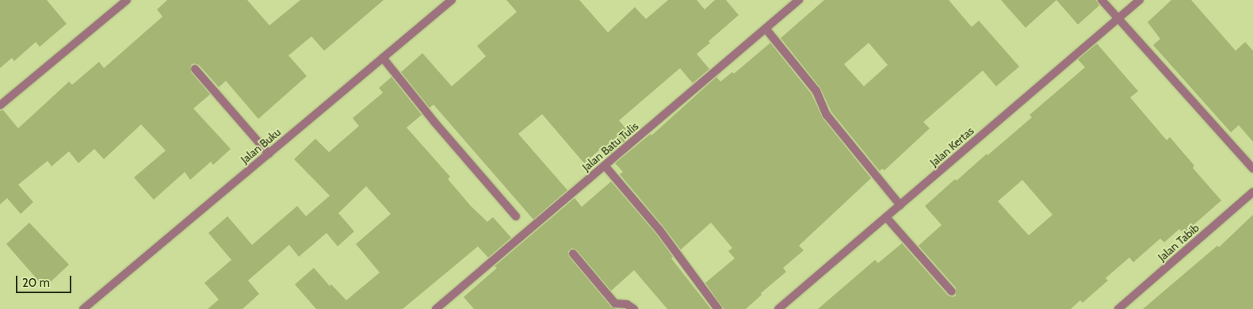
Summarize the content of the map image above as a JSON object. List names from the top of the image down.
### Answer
{
  "streets": {
    "street": [
      "Jalan Buku",
      "Jalan Batu Tulis",
      "Jalan Kertas",
      "Jalan Tabib"
    ]
  },
  "scale_bar": "20 m"
}
